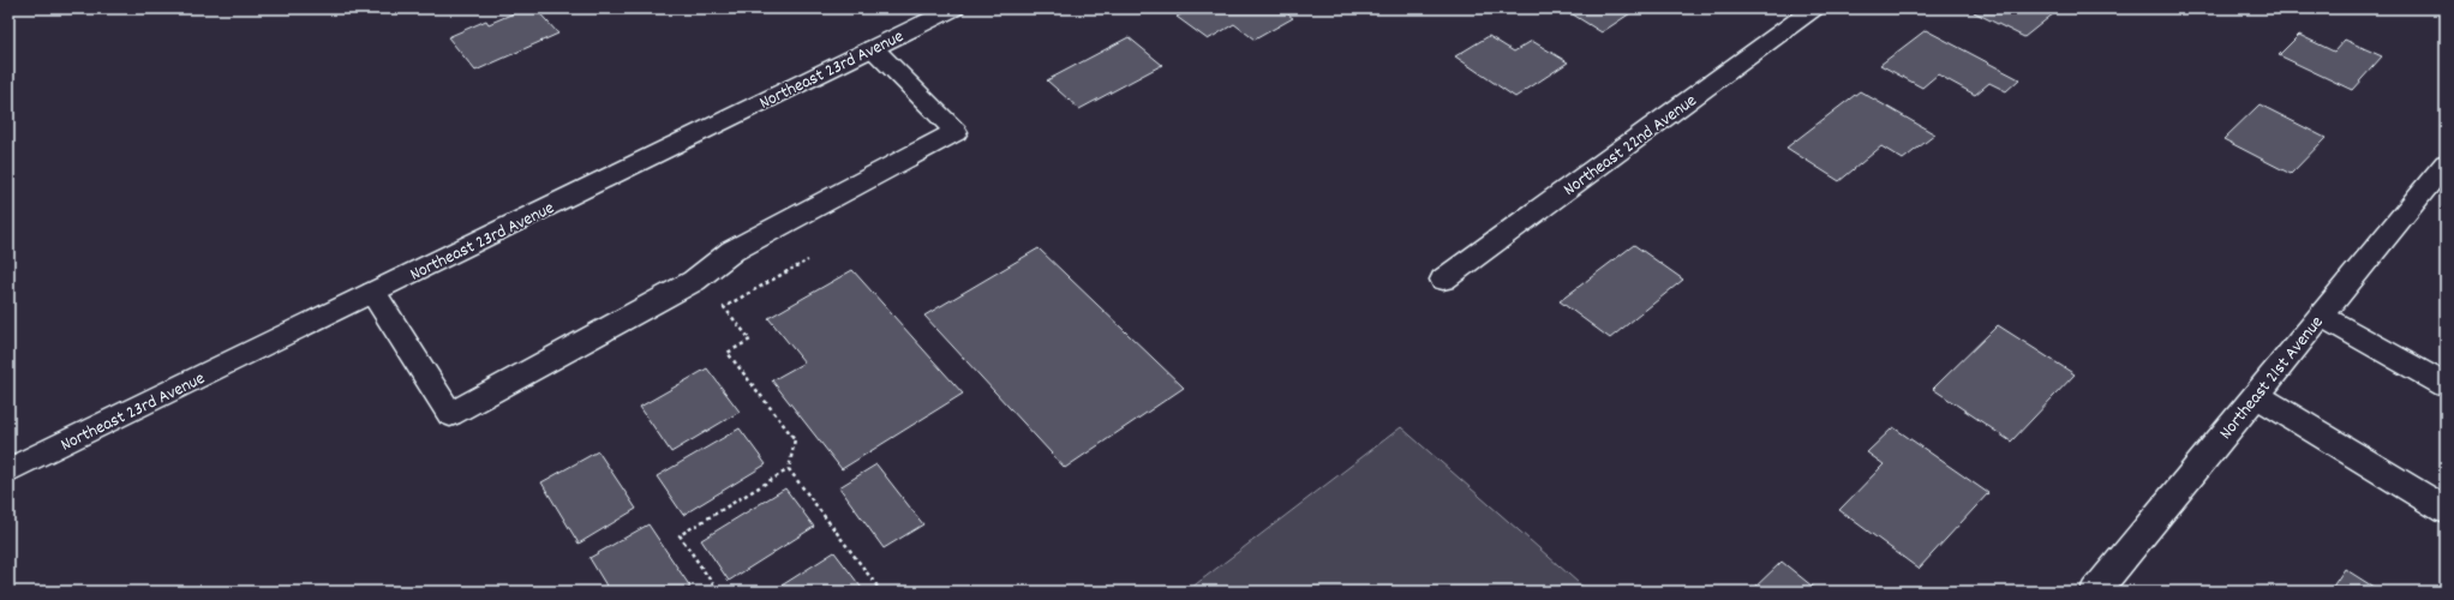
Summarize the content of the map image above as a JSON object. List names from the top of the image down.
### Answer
{
  "streets": {
    "street": ["Northeast 23rd Avenue", "Northeast 22nd Avenue", "Northeast 21st Avenue"]
  }
}
